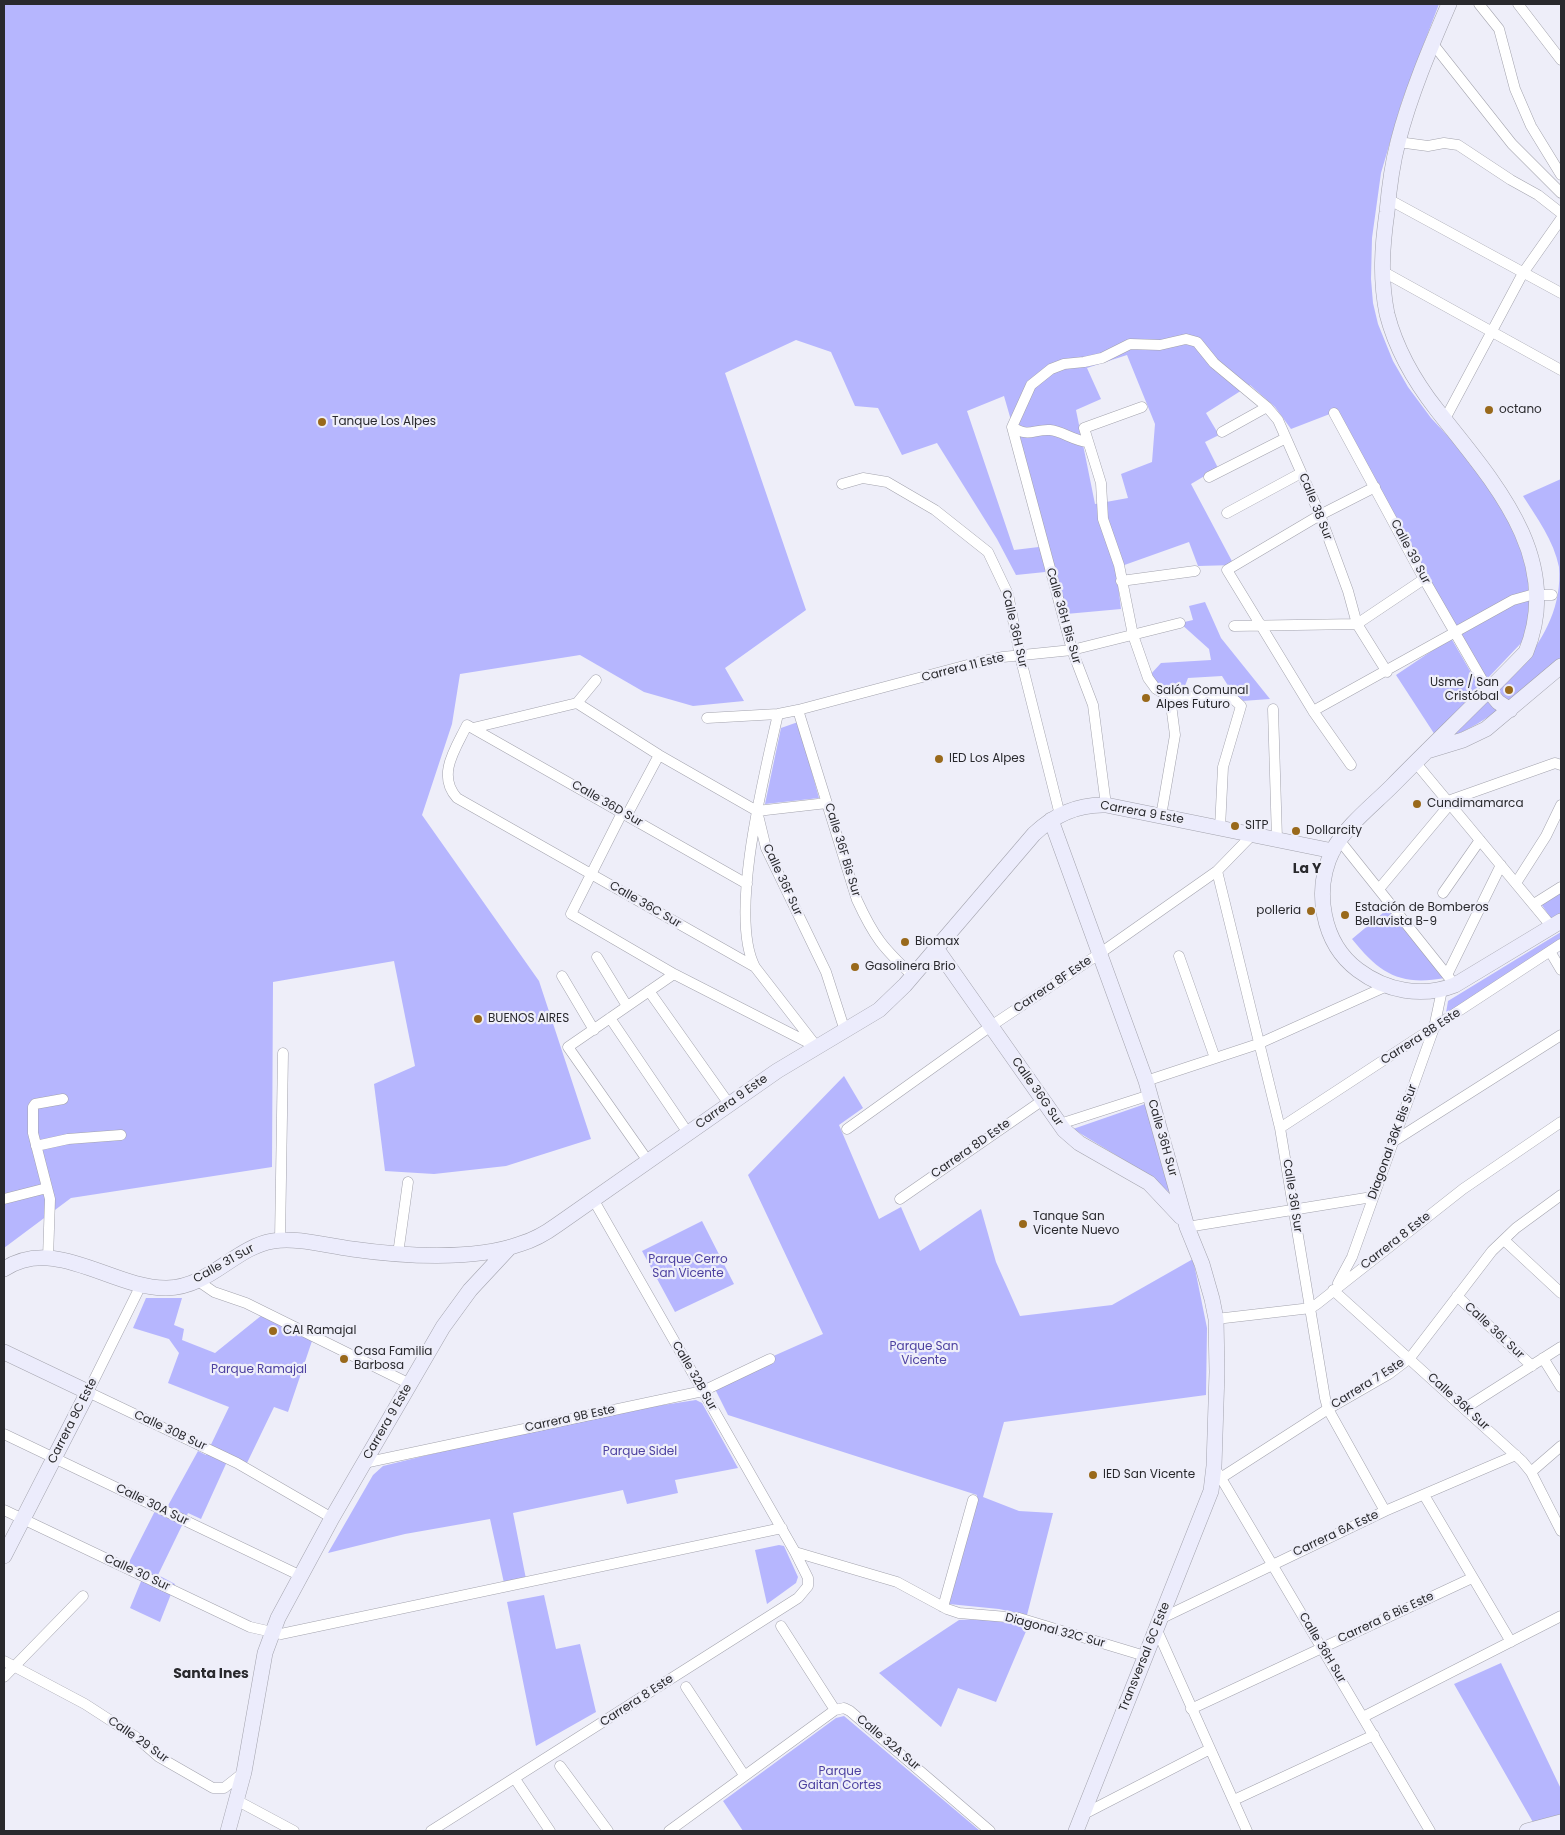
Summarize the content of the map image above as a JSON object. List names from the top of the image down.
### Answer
{
  "streets": {
    "main road": [
      "Calle 36H Sur",
      "Carrera 9 Este",
      "Calle 36G Sur",
      "Calle 31 Sur",
      "Carrera 9C Este",
      "Calle 30B Sur",
      "Transversal 6C Este"
    ],
    "street": [
      "Calle 38 Sur",
      "Calle 39 Sur",
      "Calle 36H Bis Sur",
      "Carrera 11 Este",
      "Calle 36D Sur",
      "Calle 36F Bis Sur",
      "Calle 36F Sur",
      "Calle 36C Sur",
      "Carrera 8F Este",
      "Carrera 8B Este",
      "Diagonal 36K Bis Sur",
      "Carrera 8D Este",
      "Calle 36I Sur",
      "Carrera 8 Este",
      "Calle 36L Sur",
      "Calle 32B Sur",
      "Carrera 7 Este",
      "Calle 36K Sur",
      "Carrera 9B Este",
      "Calle 30A Sur",
      "Carrera 6A Este",
      "Calle 30 Sur",
      "Carrera 6 Bis Este",
      "Diagonal 32C Sur",
      "Calle 29 Sur",
      "Calle 32A Sur"
    ]
  },
  "crossings": [
    ["Calle 38 Sur", "Calle 36H Bis Sur"],
    ["Calle 36H Bis Sur", "Carrera 11 Este"],
    ["Calle 36H Bis Sur", "Carrera 9 Este"],
    ["Calle 36H Sur", "Carrera 11 Este"],
    ["Calle 36H Sur", "Carrera 9 Este"],
    ["Calle 36H Sur", "Carrera 8F Este"],
    ["Calle 36H Sur", "Calle 36G Sur"],
    ["Calle 36H Sur", "Carrera 7 Este"],
    ["Calle 36H Sur", "Carrera 6A Este"],
    ["Calle 36H Sur", "Carrera 6 Bis Este"],
    ["Calle 36H Sur", "Transversal 6C Este"],
    ["Carrera 11 Este", "Calle 36F Bis Sur"],
    ["Calle 36D Sur", "Calle 36C Sur"],
    ["Carrera 9 Este", "Calle 36F Bis Sur"],
    ["Carrera 9 Este", "Calle 36F Sur"],
    ["Carrera 9 Este", "Calle 36C Sur"],
    ["Carrera 9 Este", "Carrera 8F Este"],
    ["Carrera 9 Este", "Calle 36G Sur"],
    ["Carrera 9 Este", "Calle 31 Sur"],
    ["Carrera 9 Este", "Calle 32B Sur"],
    ["Carrera 9 Este", "Carrera 9B Este"],
    ["Carrera 9 Este", "Calle 30B Sur"],
    ["Carrera 9 Este", "Calle 30A Sur"],
    ["Carrera 9 Este", "Calle 30 Sur"],
    ["Carrera 9 Este", "Calle 29 Sur"],
    ["Carrera 8F Este", "Calle 36G Sur"],
    ["Carrera 8F Este", "Calle 36I Sur"],
    ["Carrera 8B Este", "Diagonal 36K Bis Sur"],
    ["Carrera 8B Este", "Calle 36I Sur"],
    ["Calle 36G Sur", "Carrera 8D Este"],
    ["Diagonal 36K Bis Sur", "Carrera 8 Este"],
    ["Diagonal 36K Bis Sur", "Calle 36K Sur"],
    ["Calle 36I Sur", "Carrera 8 Este"],
    ["Calle 36I Sur", "Carrera 7 Este"],
    ["Calle 36I Sur", "Carrera 6A Este"],
    ["Carrera 8 Este", "Calle 32B Sur"],
    ["Carrera 8 Este", "Calle 36K Sur"],
    ["Carrera 8 Este", "Diagonal 32C Sur"],
    ["Calle 31 Sur", "Carrera 9C Este"],
    ["Calle 36L Sur", "Carrera 7 Este"],
    ["Calle 32B Sur", "Carrera 9B Este"],
    ["Calle 32B Sur", "Diagonal 32C Sur"],
    ["Carrera 7 Este", "Calle 36K Sur"],
    ["Carrera 7 Este", "Transversal 6C Este"],
    ["Calle 36K Sur", "Carrera 6A Este"],
    ["Carrera 9C Este", "Calle 30B Sur"],
    ["Carrera 9C Este", "Calle 30A Sur"],
    ["Carrera 9C Este", "Calle 30 Sur"],
    ["Carrera 6A Este", "Transversal 6C Este"],
    ["Diagonal 32C Sur", "Transversal 6C Este"]
  ],
  "districts": ["La Y", "Santa Ines"],
  "parks": [
    "Parque Cerro San Vicente",
    "Parque San Vicente",
    "Parque Ramajal",
    "Parque Sidel",
    "Parque Gaitan Cortes"
  ],
  "places": [
    "octano",
    "Tanque Los Alpes",
    "Usme / San Cristóbal",
    "Salón Comunal Alpes Futuro",
    "IED Los Alpes",
    "Cundimamarca",
    "SITP",
    "Dollarcity",
    "polleria",
    "Estación de Bomberos Bellavista B-9",
    "Biomax",
    "Gasolinera Brio",
    "BUENOS AIRES",
    "Tanque San Vicente Nuevo",
    "CAI Ramajal",
    "Casa Familia Barbosa",
    "IED San Vicente"
  ]
}
